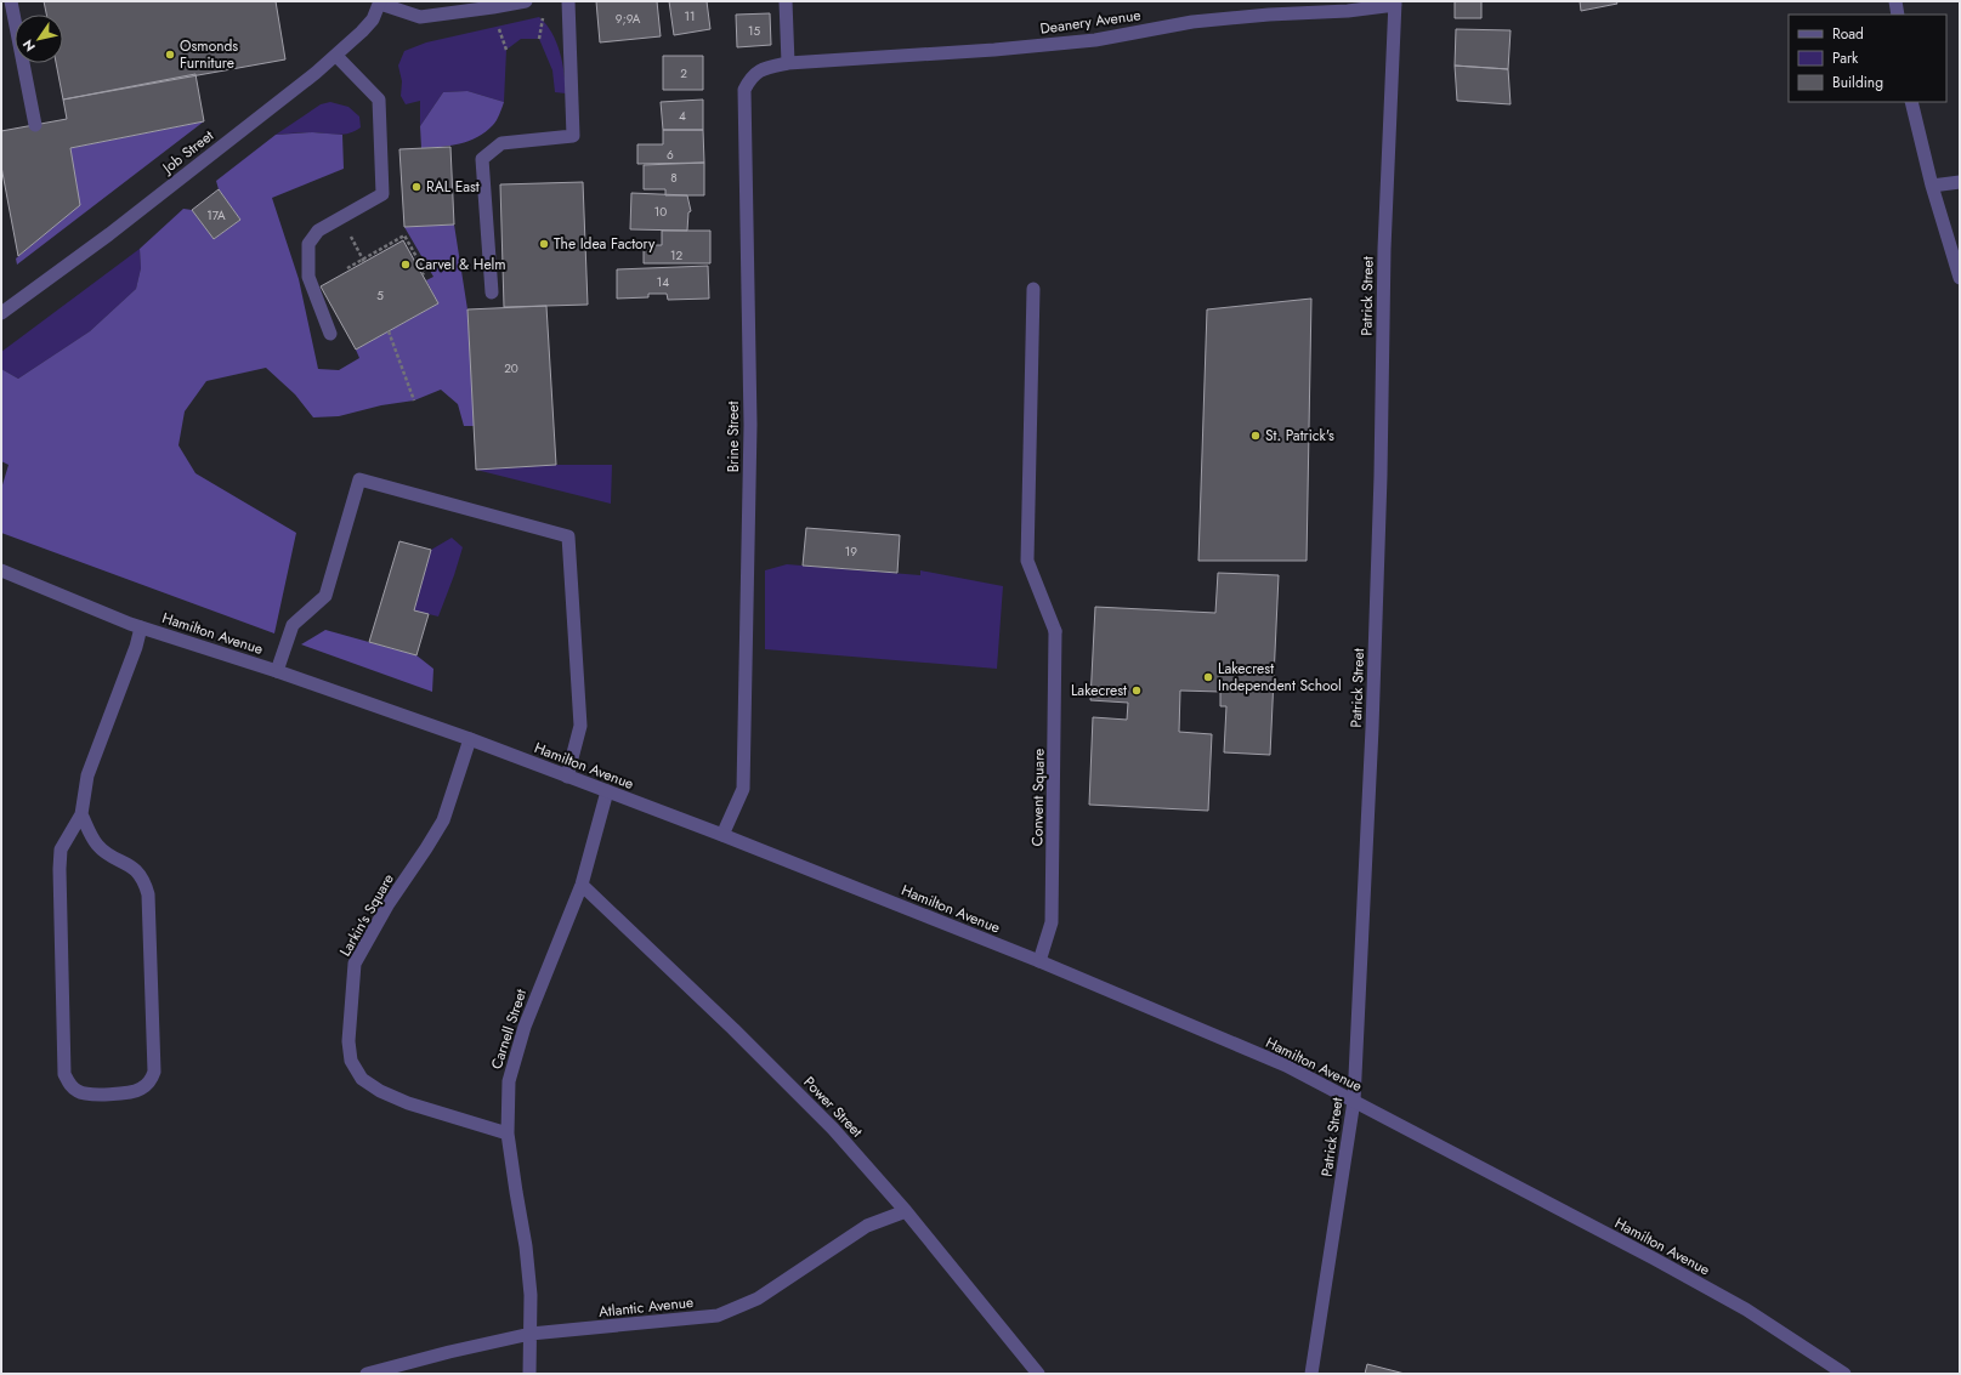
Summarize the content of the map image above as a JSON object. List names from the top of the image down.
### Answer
{
  "streets": {
    "street": [
      "Deanery Avenue",
      "Job Street",
      "Patrick Street",
      "Brine Street",
      "Hamilton Avenue",
      "Convent Square",
      "Larkin's Square",
      "Carnell Street",
      "Power Street",
      "Atlantic Avenue"
    ]
  },
  "crossings": [
    ["Deanery Avenue", "Patrick Street"],
    ["Deanery Avenue", "Brine Street"],
    ["Patrick Street", "Hamilton Avenue"],
    ["Brine Street", "Hamilton Avenue"],
    ["Hamilton Avenue", "Convent Square"],
    ["Hamilton Avenue", "Larkin's Square"],
    ["Hamilton Avenue", "Carnell Street"],
    ["Larkin's Square", "Carnell Street"],
    ["Carnell Street", "Power Street"],
    ["Carnell Street", "Atlantic Avenue"],
    ["Power Street", "Atlantic Avenue"]
  ],
  "places": [
    "Osmonds Furniture",
    "RAL East",
    "The Idea Factory",
    "Carvel & Helm",
    "St. Patrick's",
    "Lakecrest Independent School",
    "Lakecrest"
  ],
  "house_numbers": [
    "11",
    "9;9A",
    "15",
    "2",
    "4",
    "6",
    "8",
    "10",
    "17A",
    "12",
    "14",
    "5",
    "20",
    "19"
  ],
  "legend": ["Road", "Park", "Building"],
  "north": "bottom left"
}
